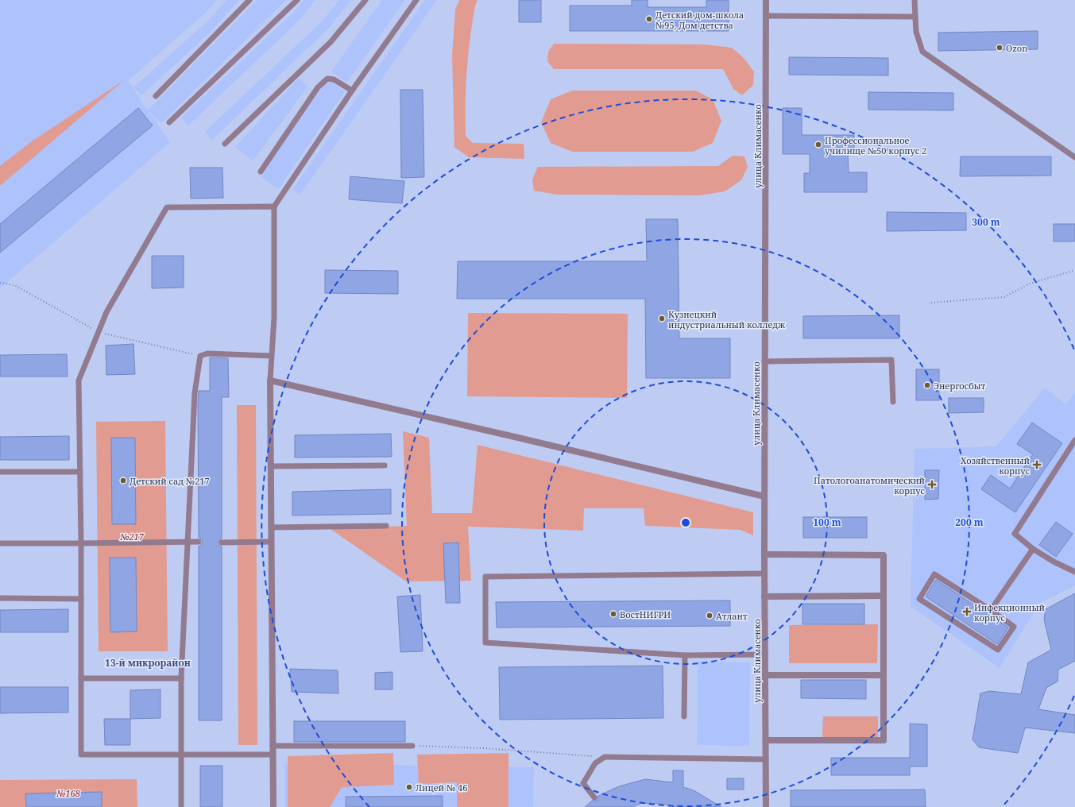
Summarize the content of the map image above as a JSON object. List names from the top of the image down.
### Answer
{
  "streets": {
    "street": ["улица Климасенко"]
  },
  "districts": ["13-й микрорайон"],
  "parks": ["№217", "№168"],
  "places": {
    "other": [
      "Детский дом-школа №95, Дом детства",
      "Ozon",
      "Профессиональное училище №50 корпус 2",
      "Кузнецкий индустриальный колледж",
      "Энергосбыт",
      "Детский сад №217",
      "ВостНИГРИ",
      "Атлант",
      "Лицей № 46"
    ],
    "health": ["Хозяйственный корпус", "Патологоанатомический корпус", "Инфекционный корпус"]
  },
  "rings": ["300 m", "100 m", "200 m"]
}
